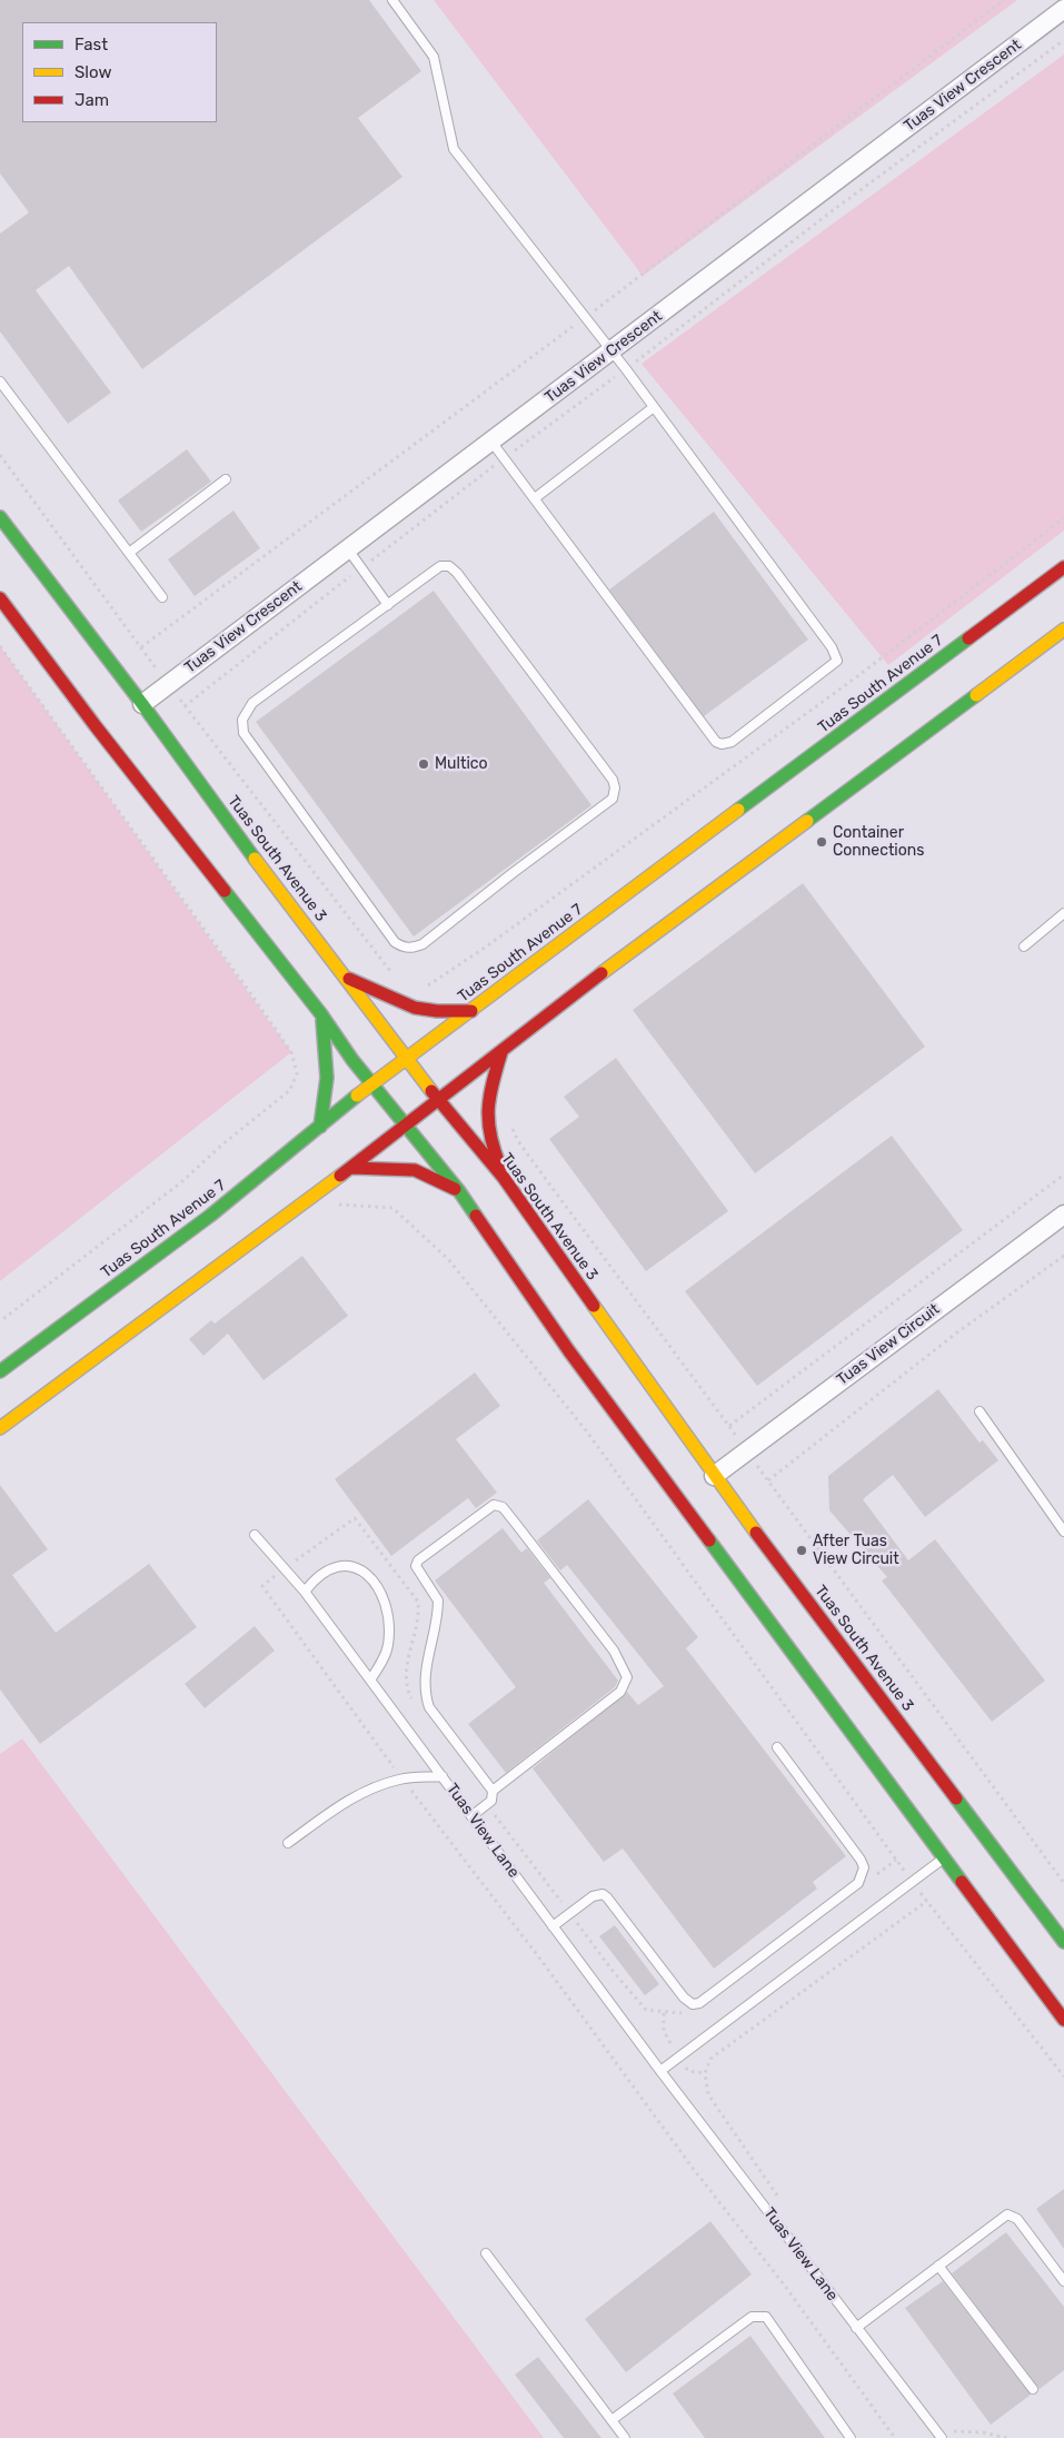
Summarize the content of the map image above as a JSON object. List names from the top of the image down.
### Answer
{
  "streets": {
    "street": [
      "Tuas View Crescent",
      "Tuas South Avenue 7",
      "Tuas South Avenue 3",
      "Tuas View Circuit"
    ],
    "lane": ["Tuas View Lane"]
  },
  "crossings": [
    ["Tuas View Crescent", "Tuas South Avenue 3"],
    ["Tuas South Avenue 7", "Tuas South Avenue 3"],
    ["Tuas South Avenue 3", "Tuas View Circuit"]
  ],
  "places": ["Multico", "Container Connections", "After Tuas View Circuit"],
  "legend": ["Fast", "Slow", "Jam"]
}
